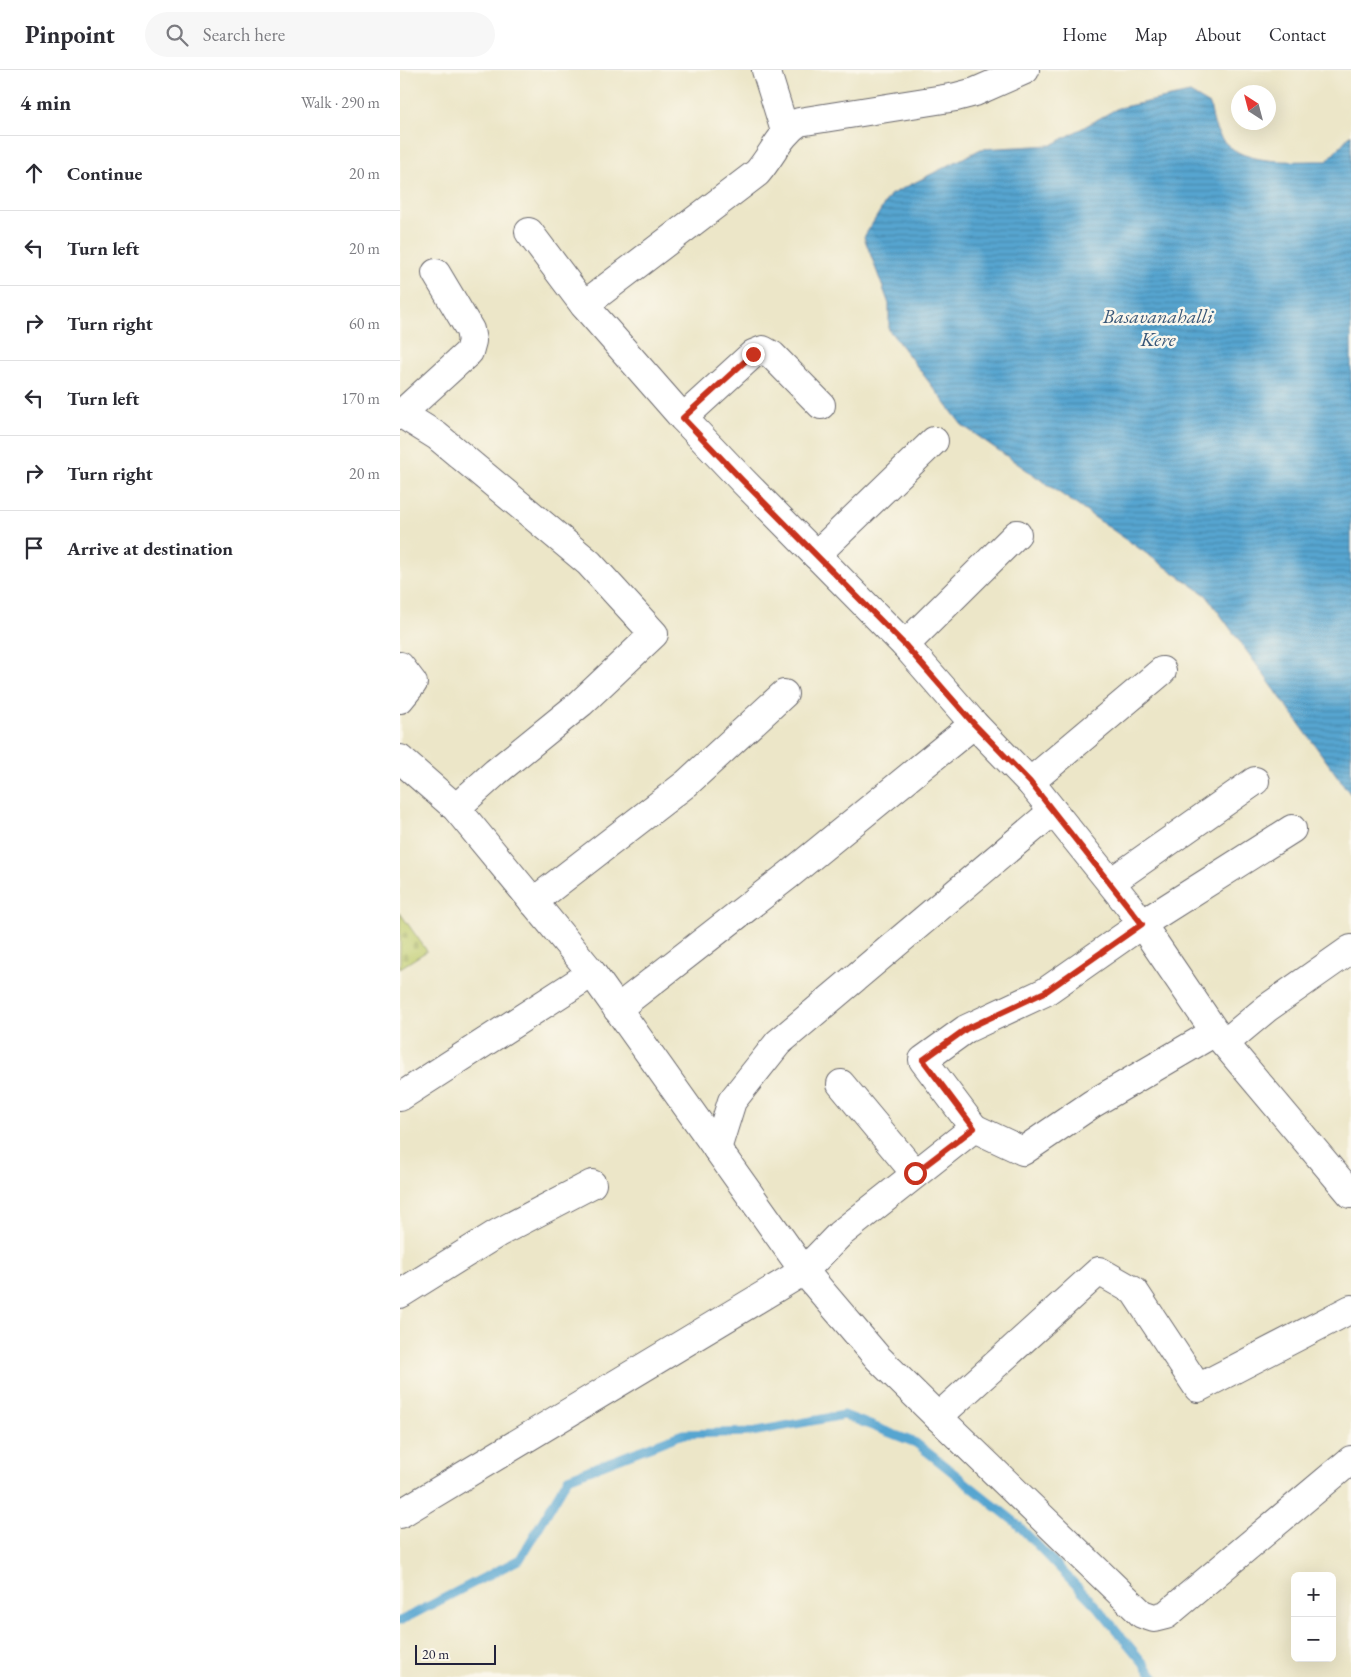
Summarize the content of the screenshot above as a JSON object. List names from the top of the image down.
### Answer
{
  "water": ["Basavanahalli Kere"],
  "scale_bar": "20 m",
  "north": "top left",
  "page": {
    "header": "Pinpoint",
    "search": "Search here",
    "nav": [
      "Home",
      "Map",
      "About",
      "Contact"
    ],
    "heading": ["4 min", "Walk · 290 m"],
    "list": [
      ["Continue", "20 m"],
      ["Turn left", "20 m"],
      ["Turn right", "60 m"],
      ["Turn left", "170 m"],
      ["Turn right", "20 m"],
      "Arrive at destination"
    ],
    "map_buttons": ["+", "−"],
    "scale": "20 m"
  }
}
